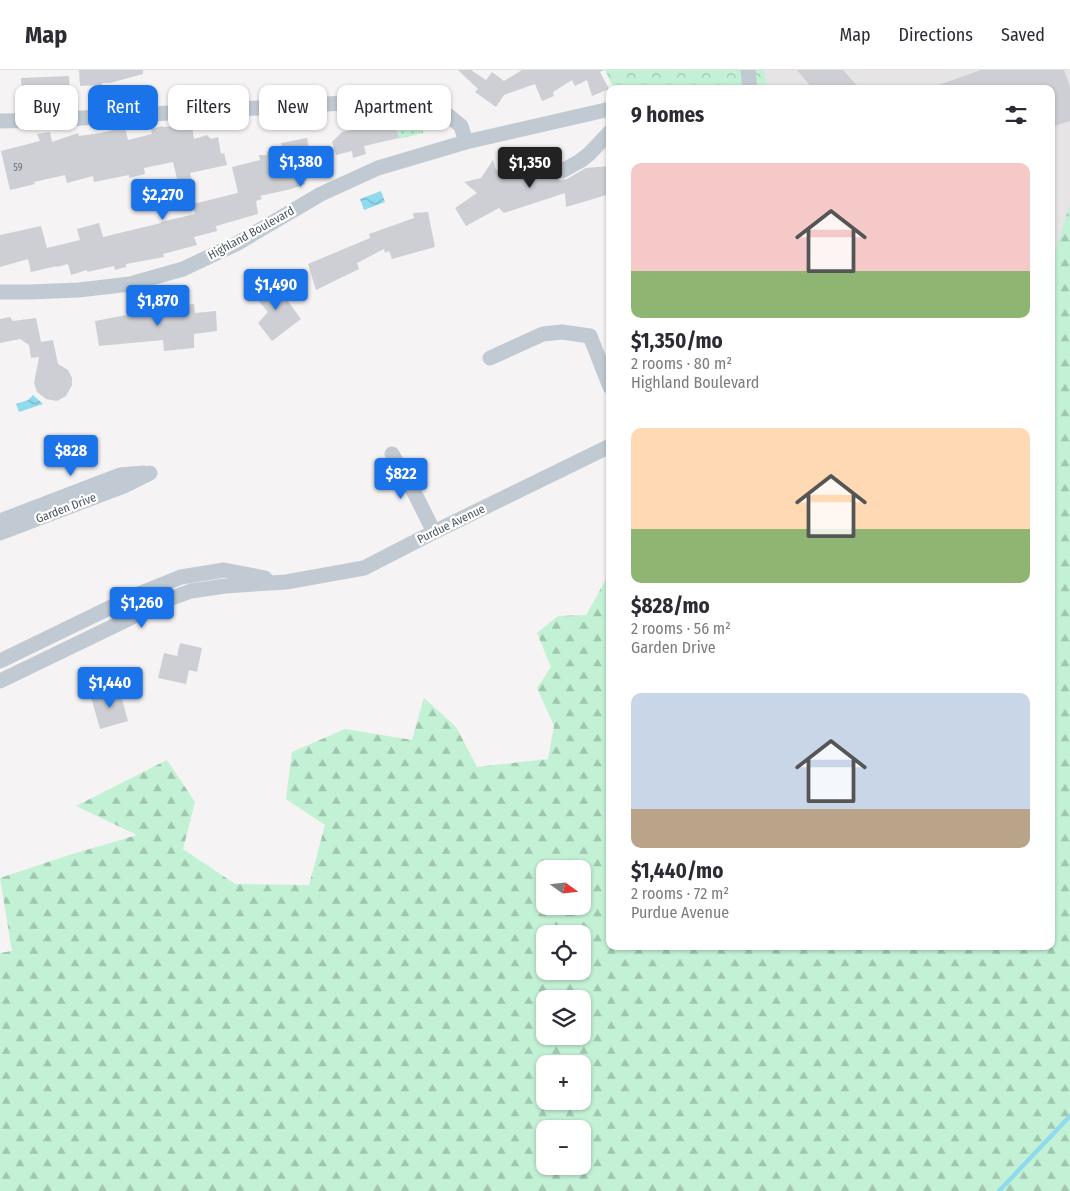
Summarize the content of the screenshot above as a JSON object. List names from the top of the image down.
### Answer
{
  "streets": {
    "street": ["Highland Boulevard", "Garden Drive", "Purdue Avenue"]
  },
  "house_numbers": ["59"],
  "north": "right",
  "page": {
    "header": "Map",
    "nav": ["Map", "Directions", "Saved"],
    "chip": [
      "Buy",
      "Rent",
      "Filters",
      "New",
      "Apartment"
    ],
    "heading": "9 homes",
    "list": [
      {
        "name": "$1,350/mo",
        "note": "2 rooms · 80 m² · Highland Boulevard"
      },
      {
        "name": "$828/mo",
        "note": "2 rooms · 56 m² · Garden Drive"
      },
      {
        "name": "$1,440/mo",
        "note": "2 rooms · 72 m² · Purdue Avenue"
      }
    ],
    "price": [
      "$1,380",
      "$1,350",
      "$2,270",
      "$1,490",
      "$1,870",
      "$828",
      "$822",
      "$1,260",
      "$1,440"
    ],
    "map_buttons": ["+", "−"]
  }
}
